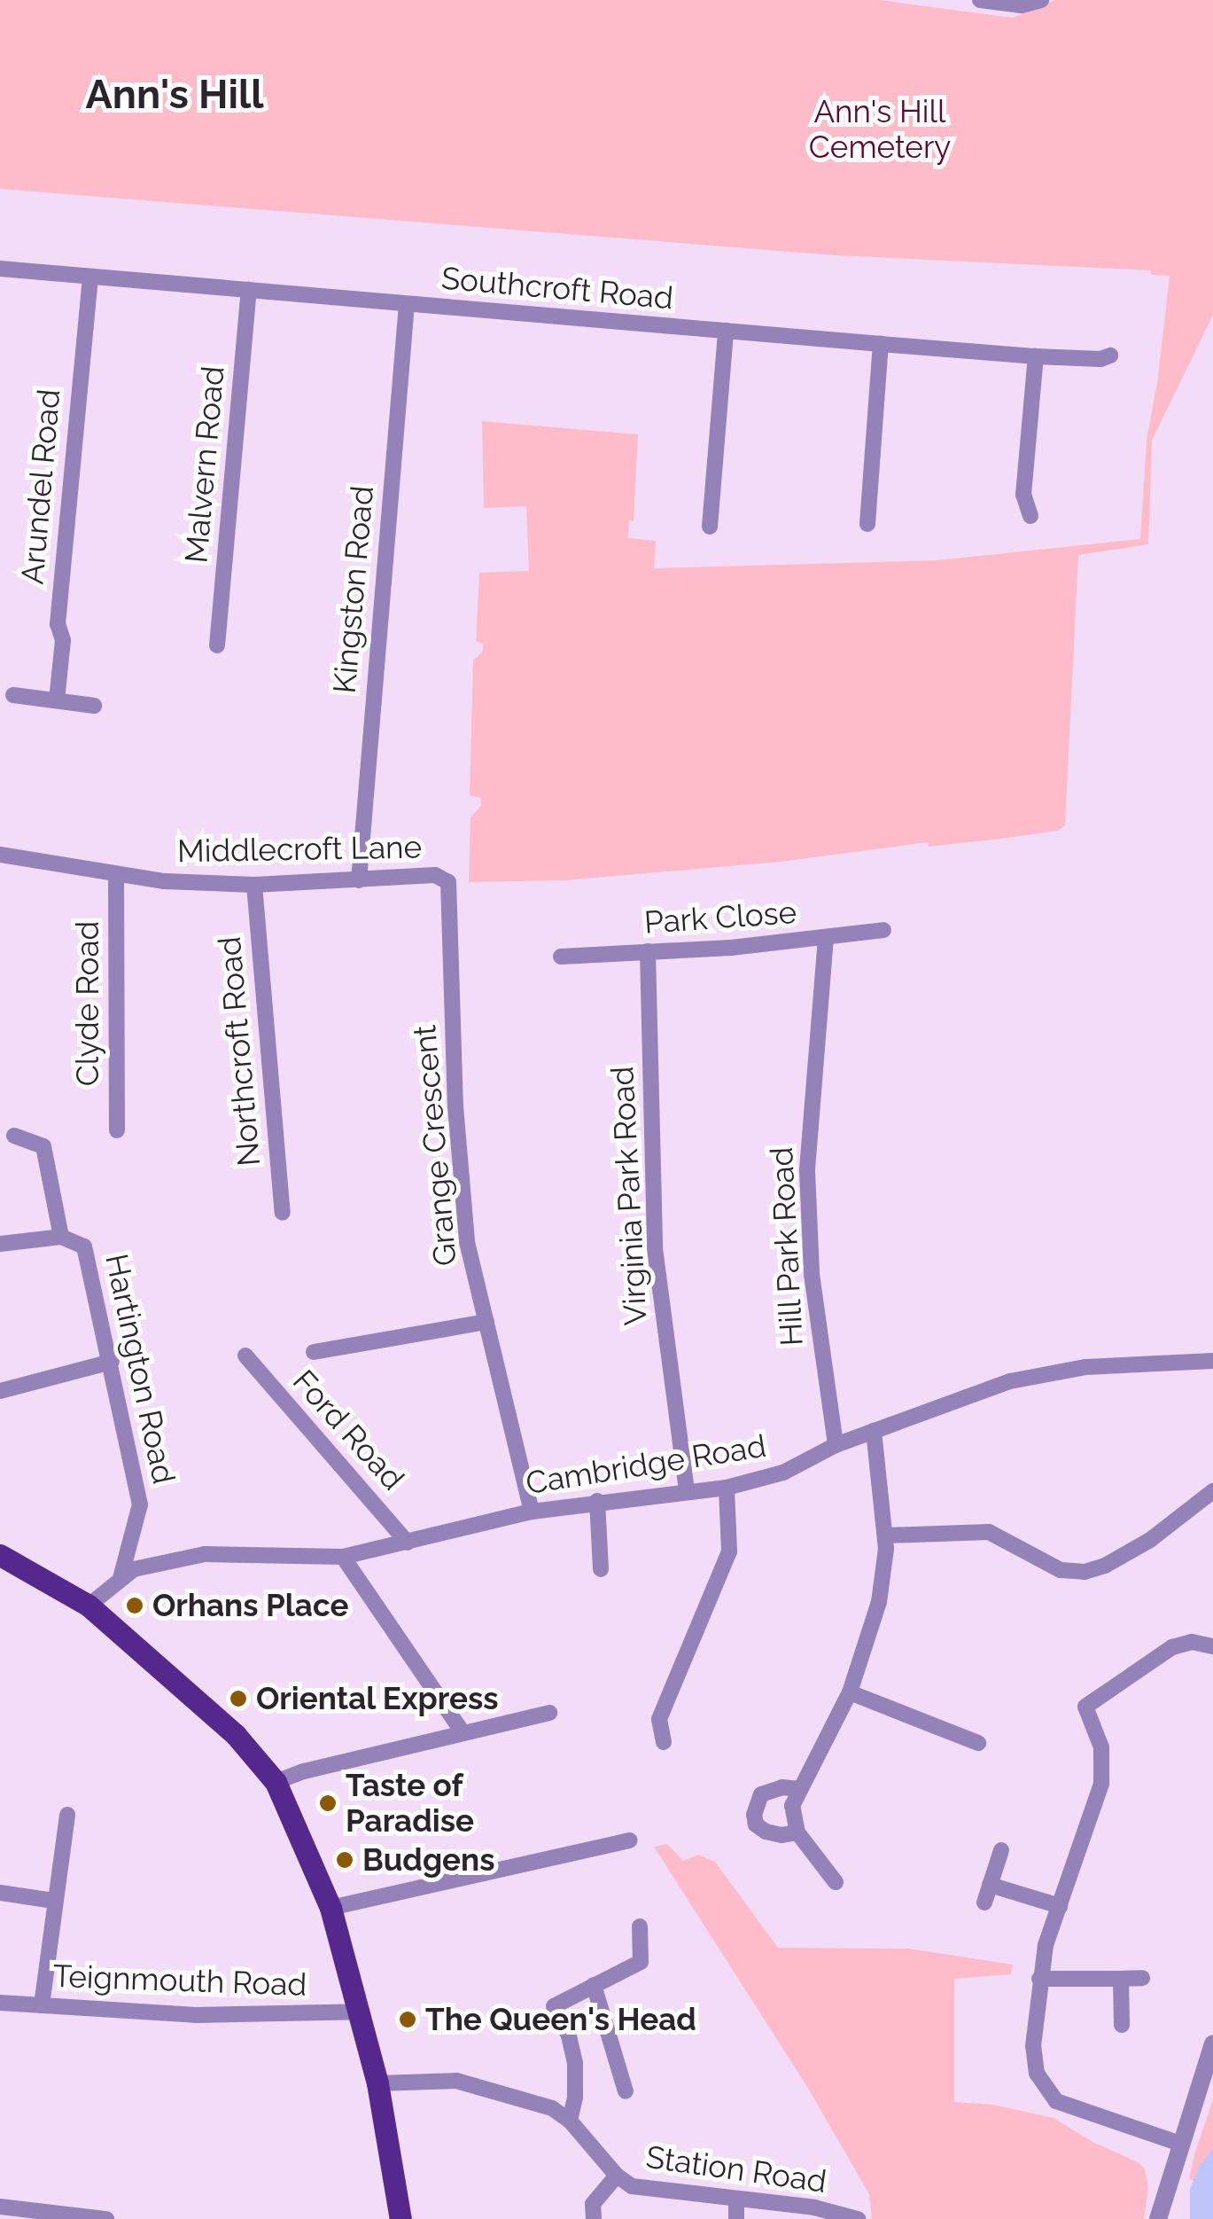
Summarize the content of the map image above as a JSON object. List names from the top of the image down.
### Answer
{
  "streets": {
    "street": [
      "Southcroft Road",
      "Malvern Road",
      "Arundel Road",
      "Kingston Road",
      "Middlecroft Lane",
      "Park Close",
      "Clyde Road",
      "Northcroft Road",
      "Grange Crescent",
      "Virginia Park Road",
      "Hill Park Road",
      "Hartington Road",
      "Ford Road",
      "Cambridge Road",
      "Teignmouth Road",
      "Station Road"
    ]
  },
  "crossings": [
    ["Southcroft Road", "Malvern Road"],
    ["Southcroft Road", "Arundel Road"],
    ["Southcroft Road", "Kingston Road"],
    ["Kingston Road", "Middlecroft Lane"],
    ["Middlecroft Lane", "Clyde Road"],
    ["Middlecroft Lane", "Northcroft Road"],
    ["Middlecroft Lane", "Grange Crescent"],
    ["Park Close", "Virginia Park Road"],
    ["Park Close", "Hill Park Road"],
    ["Grange Crescent", "Cambridge Road"],
    ["Virginia Park Road", "Cambridge Road"],
    ["Hill Park Road", "Cambridge Road"],
    ["Hartington Road", "Cambridge Road"],
    ["Ford Road", "Cambridge Road"]
  ],
  "districts": ["Ann's Hill"],
  "parks": ["Ann's Hill Cemetery"],
  "places": [
    "Orhans Place",
    "Oriental Express",
    "Taste of Paradise",
    "Budgens",
    "The Queen's Head"
  ]
}
